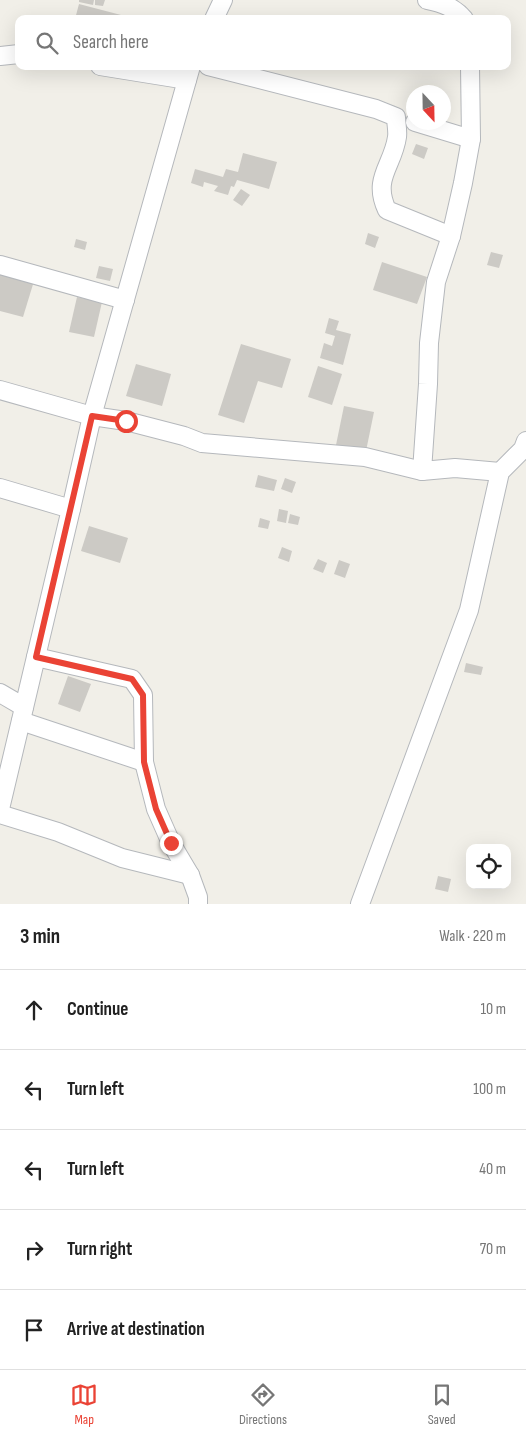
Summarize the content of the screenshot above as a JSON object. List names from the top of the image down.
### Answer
{
  "north": "bottom",
  "page": {
    "search": "Search here",
    "heading": ["3 min", "Walk · 220 m"],
    "list": [
      ["Continue", "10 m"],
      ["Turn left", "100 m"],
      ["Turn left", "40 m"],
      ["Turn right", "70 m"],
      "Arrive at destination"
    ],
    "nav": ["Map", "Directions", "Saved"]
  }
}
